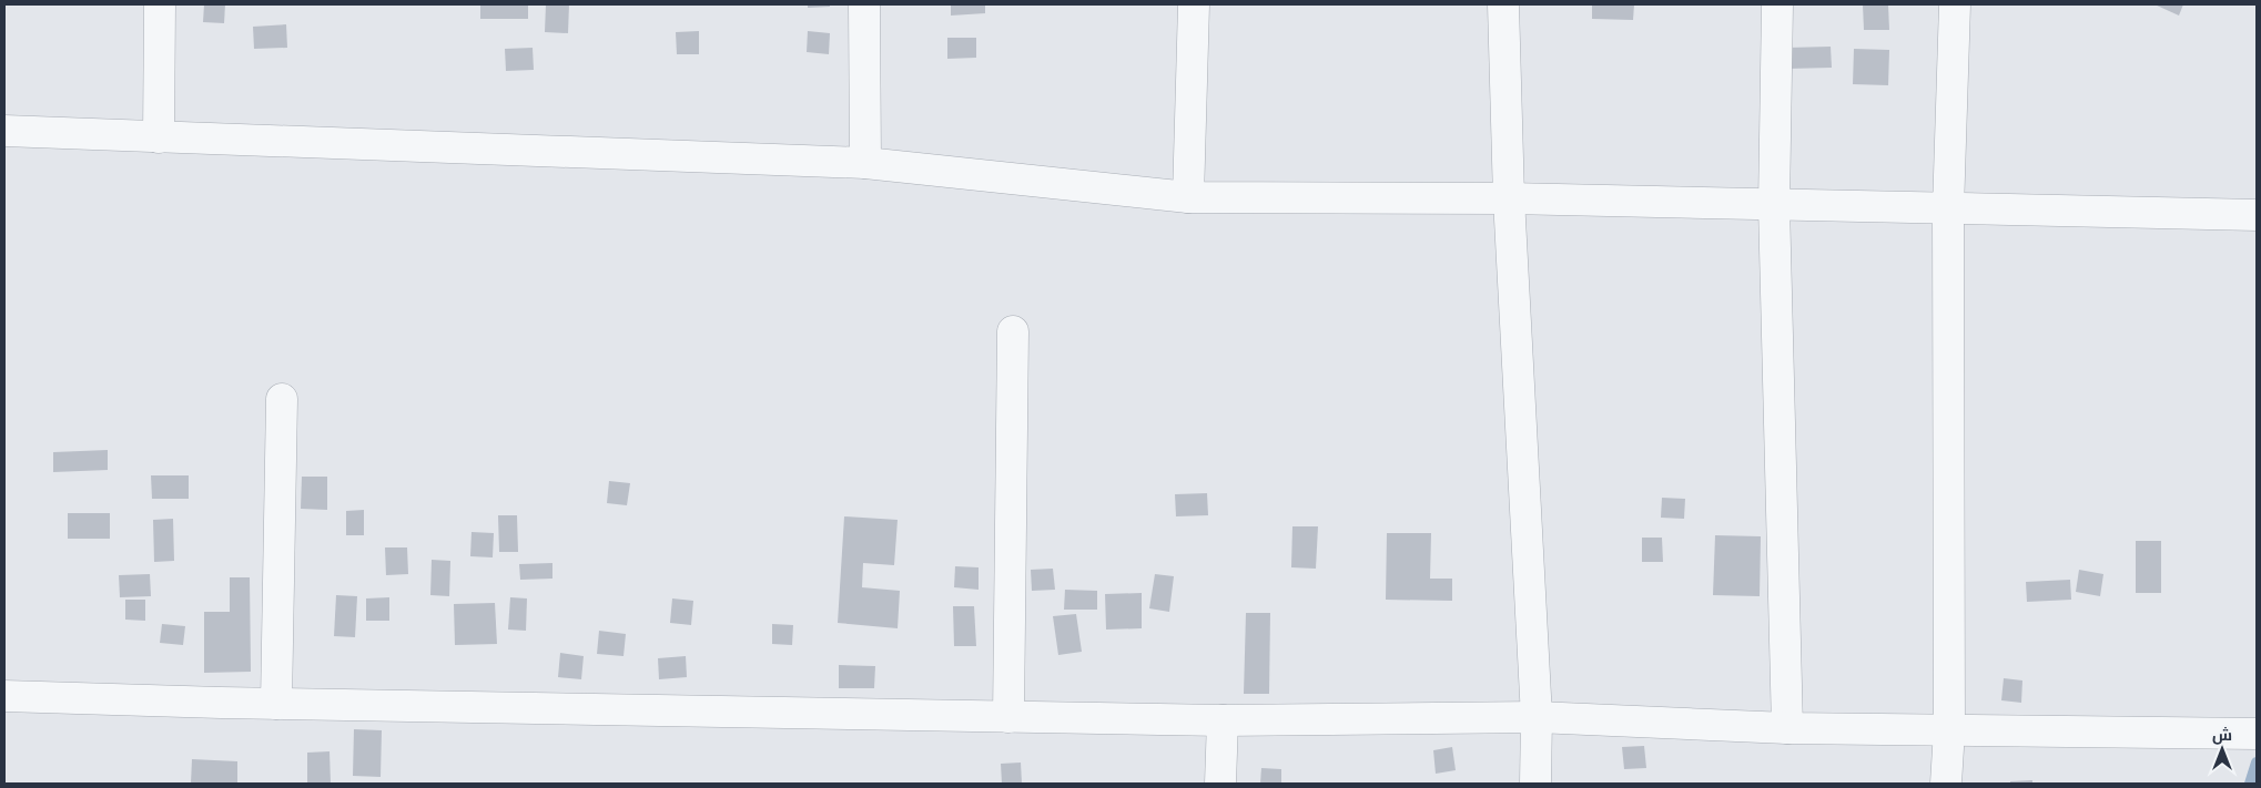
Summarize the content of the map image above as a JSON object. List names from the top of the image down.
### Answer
{
  "north": "top"
}
